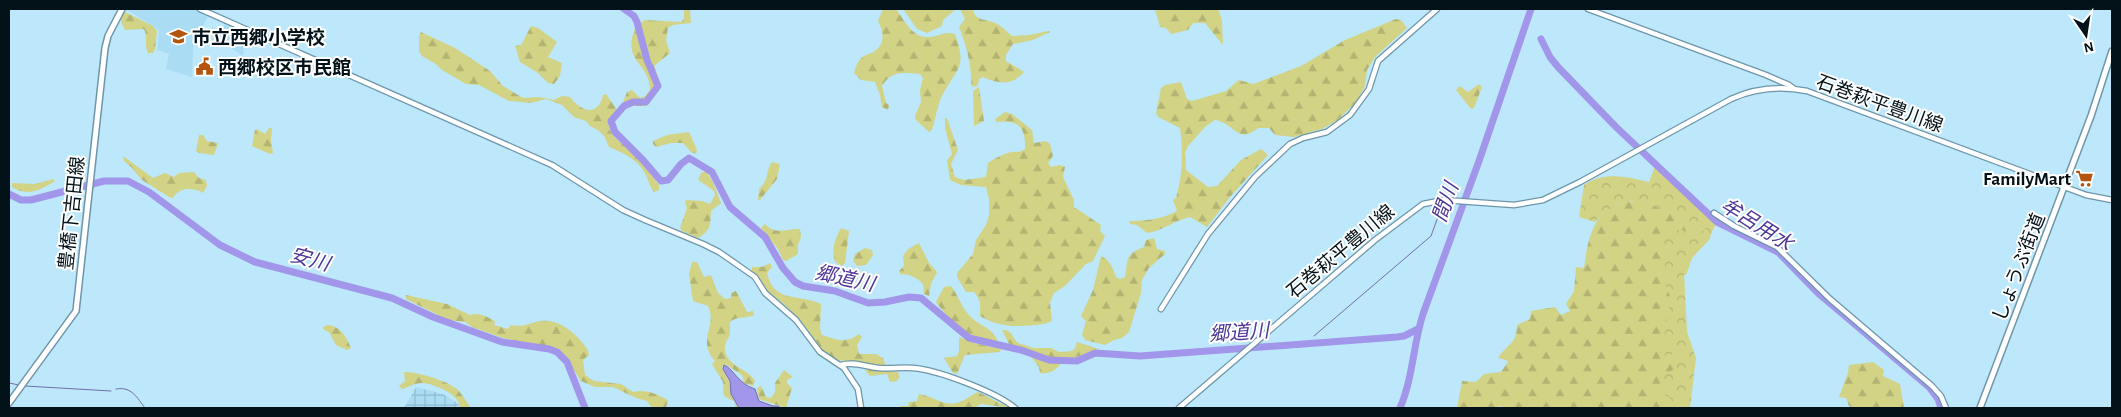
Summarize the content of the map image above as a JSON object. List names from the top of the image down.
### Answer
{
  "streets": {
    "main road": ["豊橋下吉田線", "しょうぶ街道"],
    "street": ["石巻萩平豊川線"]
  },
  "crossings": [
    ["石巻萩平豊川線", "しょうぶ街道"]
  ],
  "water": [
    "間川",
    "牟呂用水",
    "安川",
    "郷道川"
  ],
  "places": {
    "school or university": ["市立西郷小学校"],
    "public building": ["西郷校区市民館"],
    "supermarket": ["FamilyMart"]
  },
  "north": "bottom"
}
